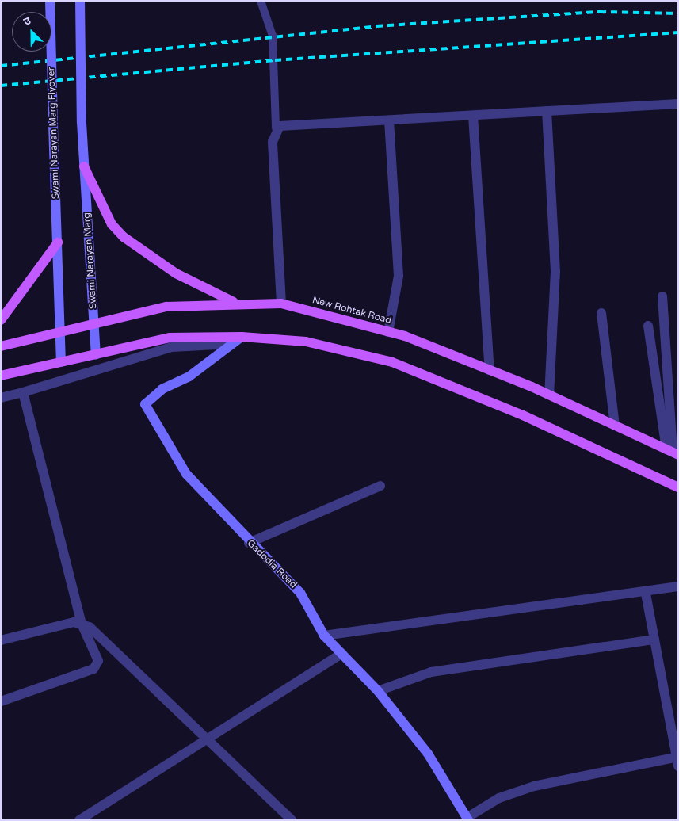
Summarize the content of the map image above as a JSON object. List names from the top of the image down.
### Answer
{
  "streets": {
    "main road": [
      "Swami Narayan Marg Flyover",
      "Swami Narayan Marg",
      "New Rohtak Road",
      "Gadodia Road"
    ]
  },
  "crossings": [
    ["Swami Narayan Marg", "New Rohtak Road"]
  ],
  "north": "top left"
}
